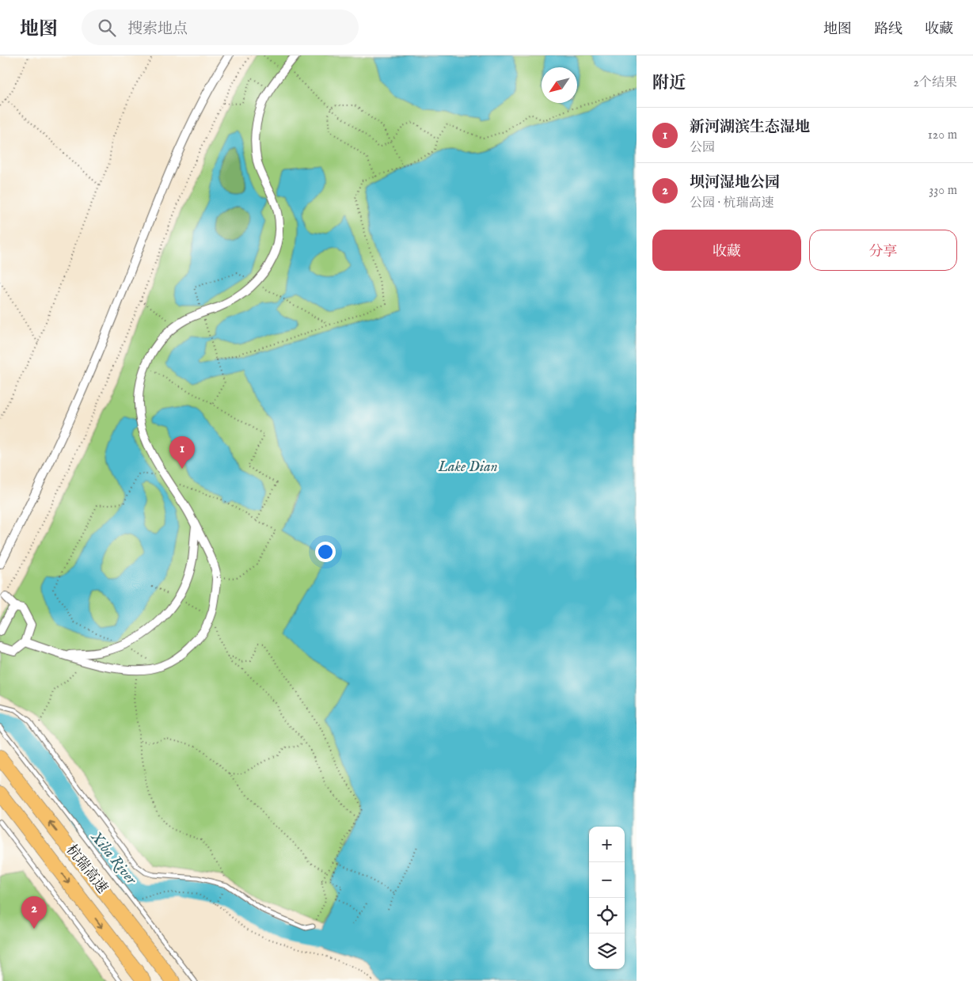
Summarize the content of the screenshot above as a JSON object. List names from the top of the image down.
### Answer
{
  "streets": {
    "highway": ["杭瑞高速"]
  },
  "water": ["Lake Dian", "Xiba River"],
  "north": "bottom left",
  "page": {
    "header": "地图",
    "search": "搜索地点",
    "nav": ["地图", "路线", "收藏"],
    "heading": ["附近", "2个结果"],
    "list": [
      {
        "mark": "1",
        "name": "新河湖滨生态湿地",
        "note": "公园",
        "value": "120 m"
      },
      {
        "mark": "2",
        "name": "坝河湿地公园",
        "note": "公园 · 杭瑞高速",
        "value": "330 m"
      }
    ],
    "buttons": ["收藏", "分享"],
    "pins": ["1", "2"],
    "map_buttons": ["+", "−"]
  }
}
